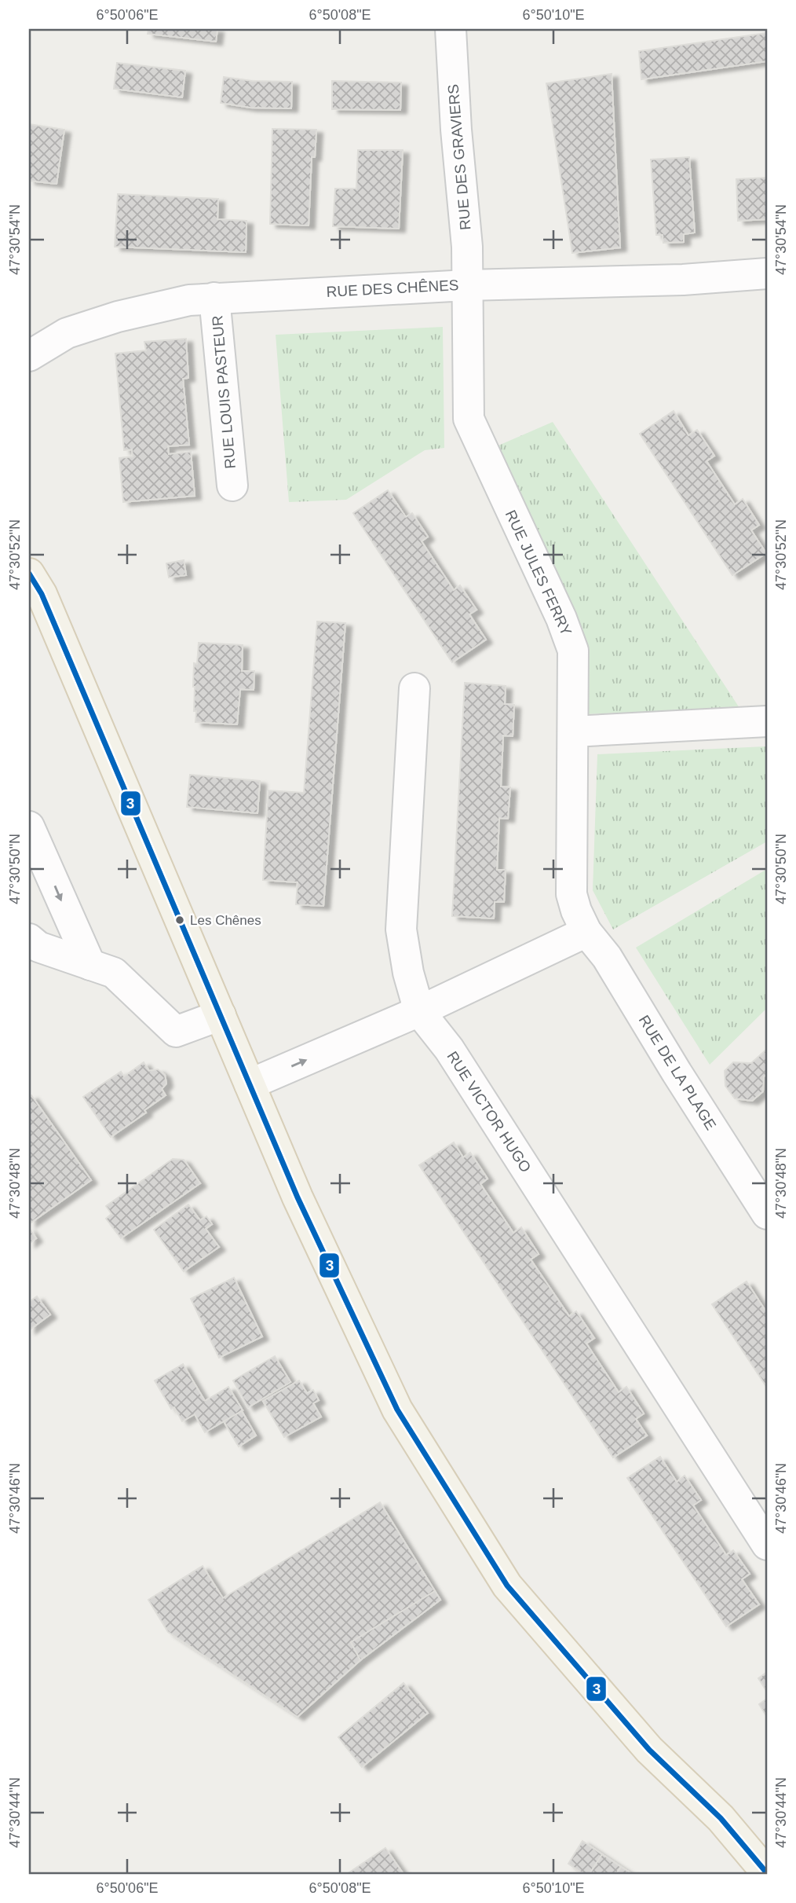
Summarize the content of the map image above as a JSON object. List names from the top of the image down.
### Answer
{
  "streets": {
    "street": [
      "RUE DES GRAVIERS",
      "RUE DES CHÊNES",
      "RUE LOUIS PASTEUR",
      "RUE JULES FERRY",
      "RUE DE LA PLAGE",
      "RUE VICTOR HUGO"
    ]
  },
  "crossings": [
    ["RUE DES GRAVIERS", "RUE DES CHÊNES"],
    ["RUE DES GRAVIERS", "RUE JULES FERRY"],
    ["RUE DES CHÊNES", "RUE LOUIS PASTEUR"],
    ["RUE DES CHÊNES", "RUE JULES FERRY"],
    ["RUE JULES FERRY", "RUE DE LA PLAGE"]
  ],
  "places": ["Les Chênes"],
  "lines": ["transit line 3"],
  "coordinates": [
    "6°50'06\"E",
    "6°50'08\"E",
    "6°50'10\"E",
    "47°30'54\"N",
    "47°30'52\"N",
    "47°30'50\"N",
    "47°30'48\"N",
    "47°30'46\"N",
    "47°30'44\"N"
  ]
}
